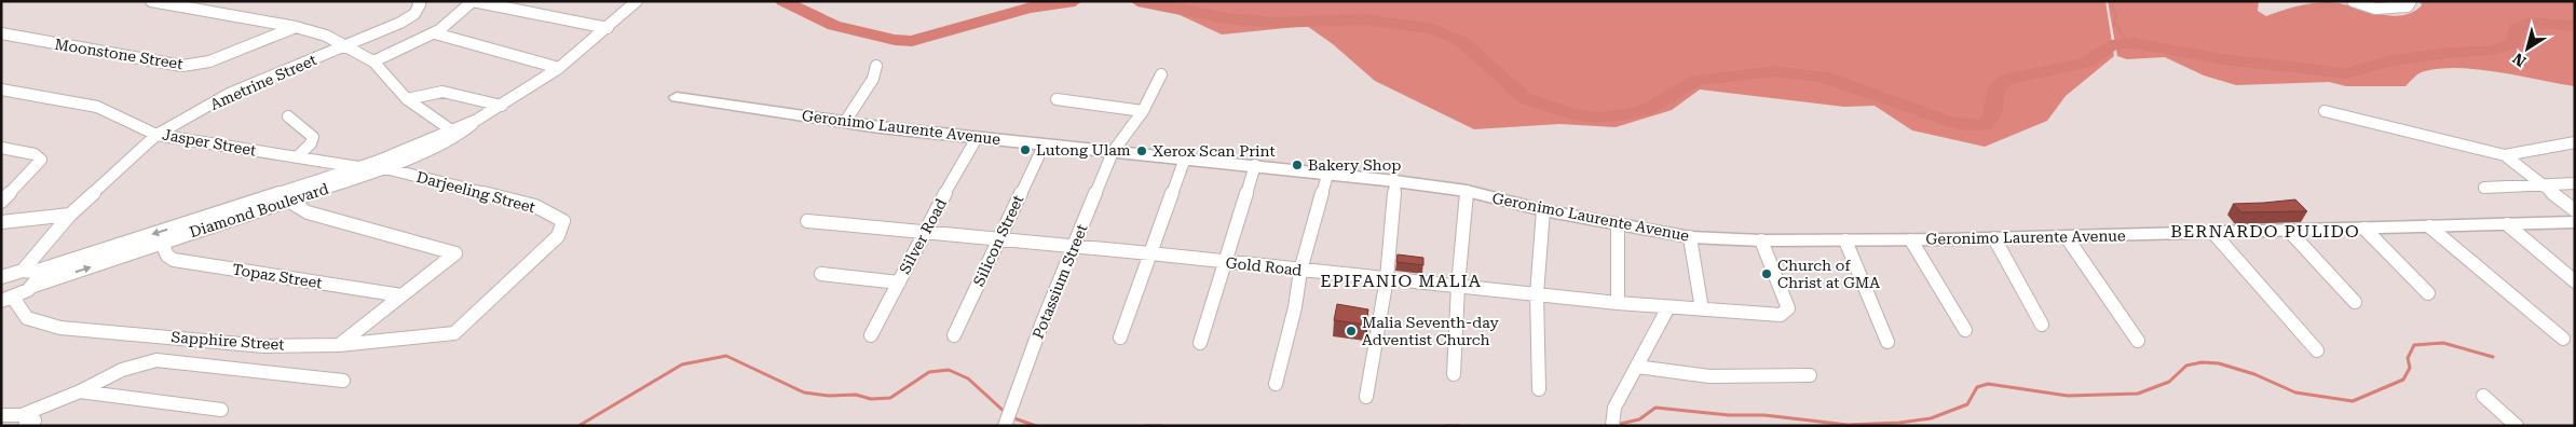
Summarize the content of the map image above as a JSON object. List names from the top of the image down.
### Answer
{
  "streets": {
    "street": [
      "Moonstone Street",
      "Ametrine Street",
      "Geronimo Laurente Avenue",
      "Jasper Street",
      "Darjeeling Street",
      "Diamond Boulevard",
      "Silver Road",
      "Silicon Street",
      "Gold Road",
      "Topaz Street",
      "Potassium Street",
      "Sapphire Street"
    ]
  },
  "crossings": [
    ["Ametrine Street", "Jasper Street"],
    ["Ametrine Street", "Diamond Boulevard"],
    ["Geronimo Laurente Avenue", "Silver Road"],
    ["Geronimo Laurente Avenue", "Silicon Street"],
    ["Geronimo Laurente Avenue", "Potassium Street"],
    ["Jasper Street", "Darjeeling Street"],
    ["Jasper Street", "Diamond Boulevard"],
    ["Darjeeling Street", "Diamond Boulevard"],
    ["Darjeeling Street", "Sapphire Street"],
    ["Diamond Boulevard", "Topaz Street"],
    ["Diamond Boulevard", "Sapphire Street"],
    ["Silver Road", "Gold Road"],
    ["Silicon Street", "Gold Road"],
    ["Gold Road", "Potassium Street"]
  ],
  "districts": ["BERNARDO PULIDO", "EPIFANIO MALIA"],
  "places": [
    "Lutong Ulam",
    "Xerox Scan Print",
    "Bakery Shop",
    "Church of Christ at GMA",
    "Malia Seventh-day Adventist Church"
  ],
  "north": "bottom left"
}
